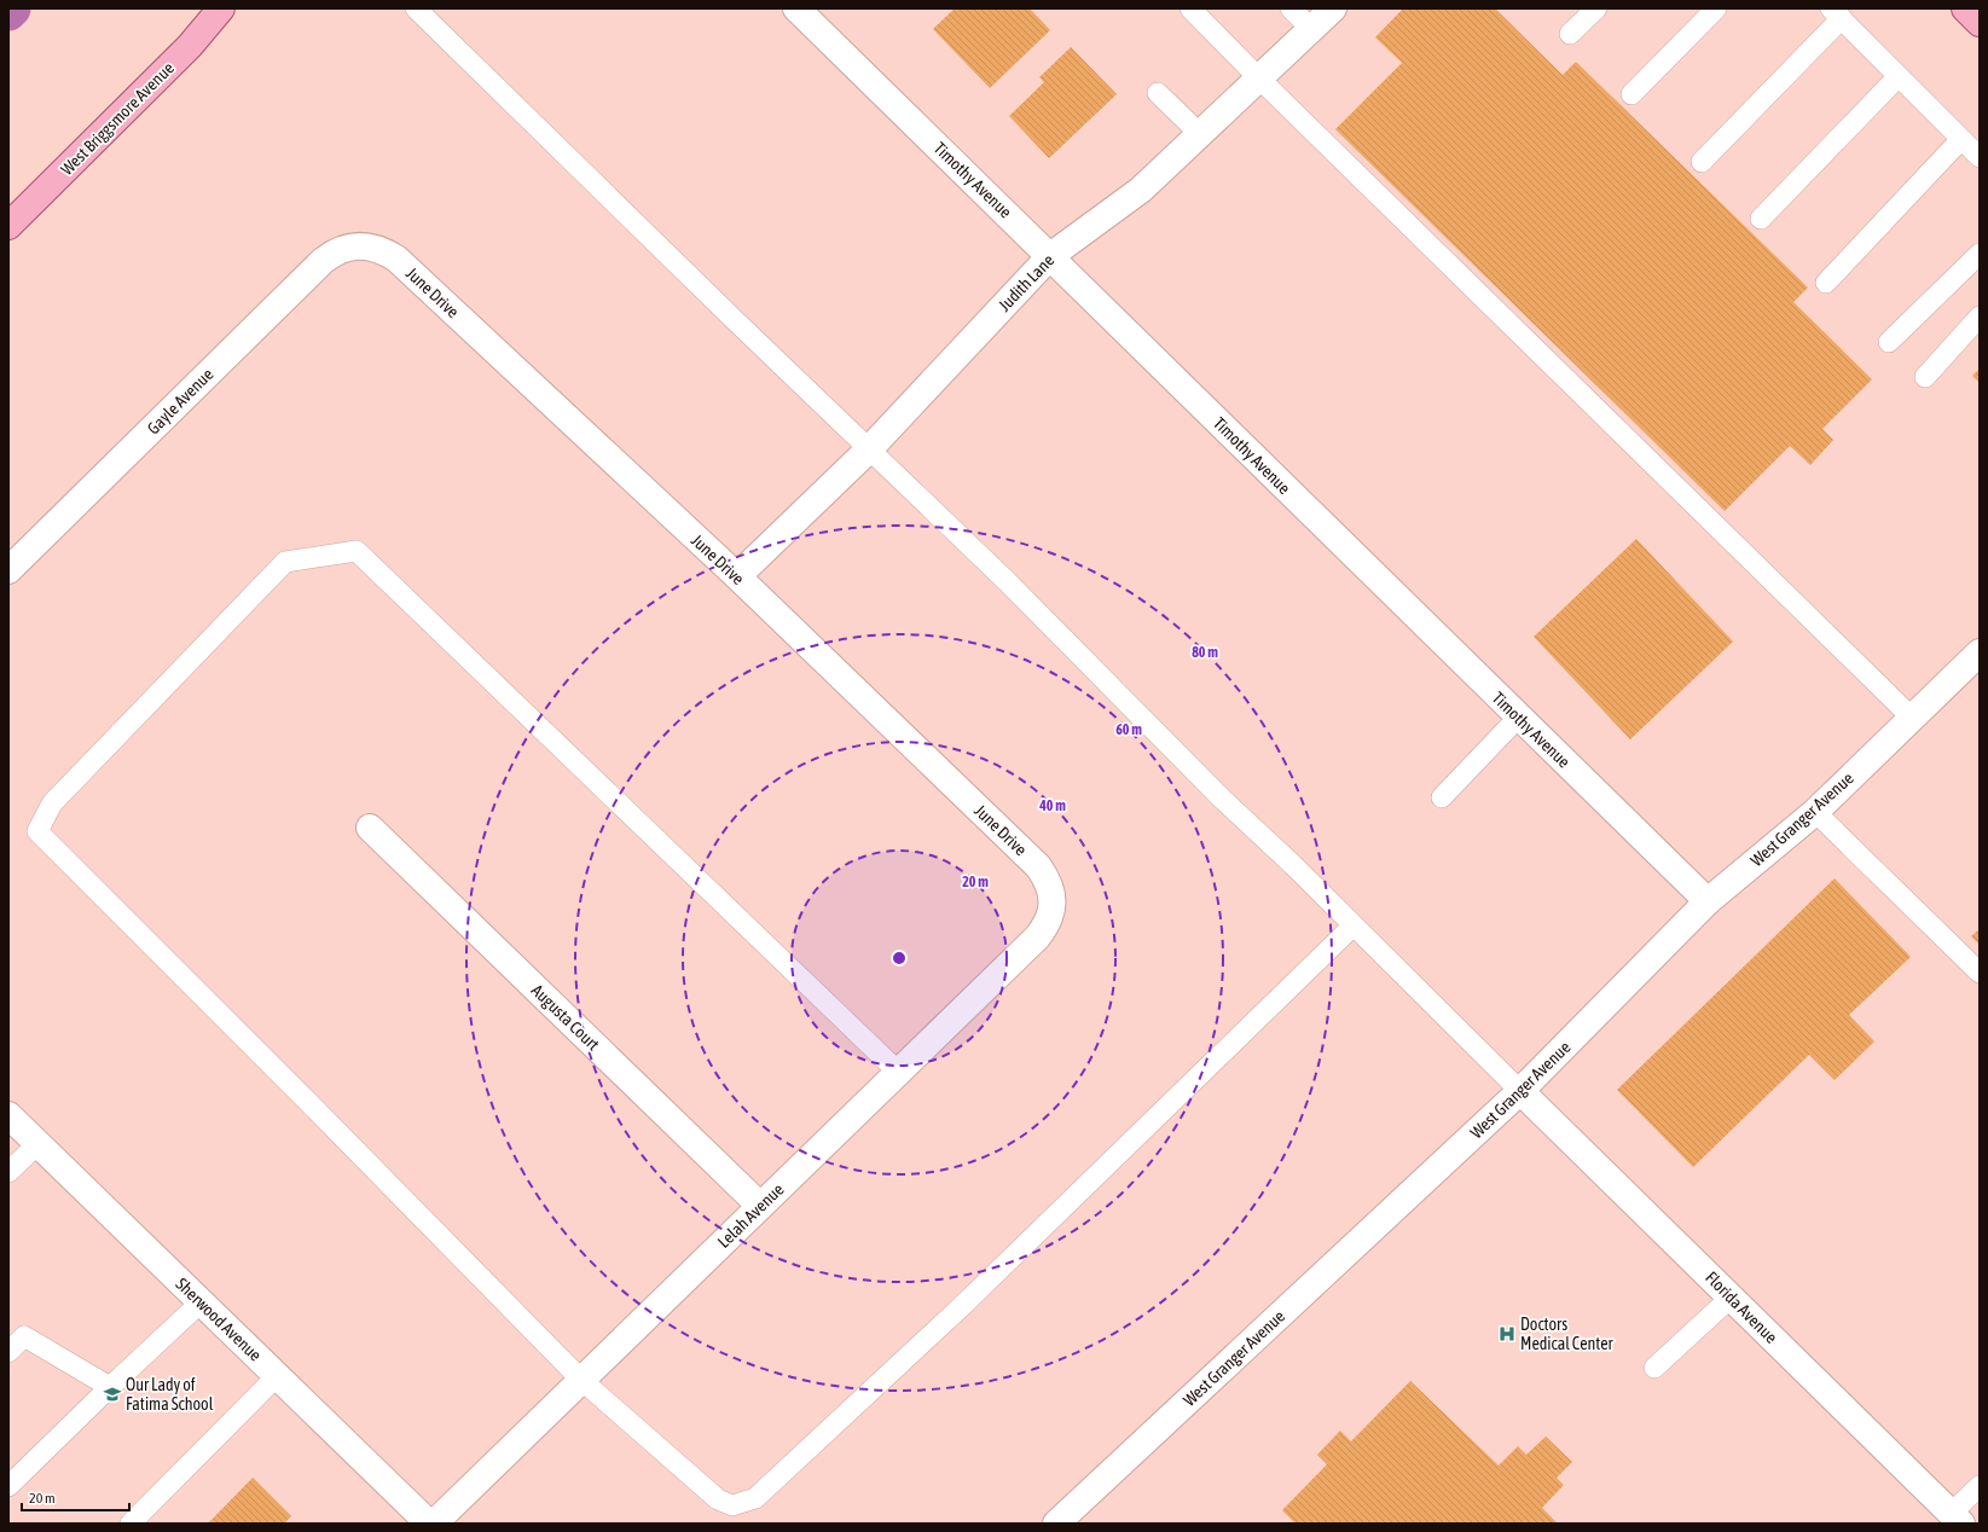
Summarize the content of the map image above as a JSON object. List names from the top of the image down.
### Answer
{
  "streets": {
    "main road": ["West Briggsmore Avenue"],
    "street": [
      "Timothy Avenue",
      "Judith Lane",
      "June Drive",
      "Gayle Avenue",
      "West Granger Avenue",
      "Augusta Court",
      "Lelah Avenue",
      "Florida Avenue",
      "Sherwood Avenue"
    ]
  },
  "crossings": [
    ["Timothy Avenue", "Judith Lane"],
    ["Timothy Avenue", "West Granger Avenue"],
    ["Judith Lane", "June Drive"],
    ["June Drive", "Gayle Avenue"],
    ["June Drive", "Lelah Avenue"],
    ["West Granger Avenue", "Florida Avenue"],
    ["Augusta Court", "Lelah Avenue"]
  ],
  "places": {
    "hospital": ["Doctors Medical Center"],
    "school or university": ["Our Lady of Fatima School"]
  },
  "scale_bar": "20 m",
  "rings": [
    "80 m",
    "60 m",
    "40 m",
    "20 m"
  ]
}
